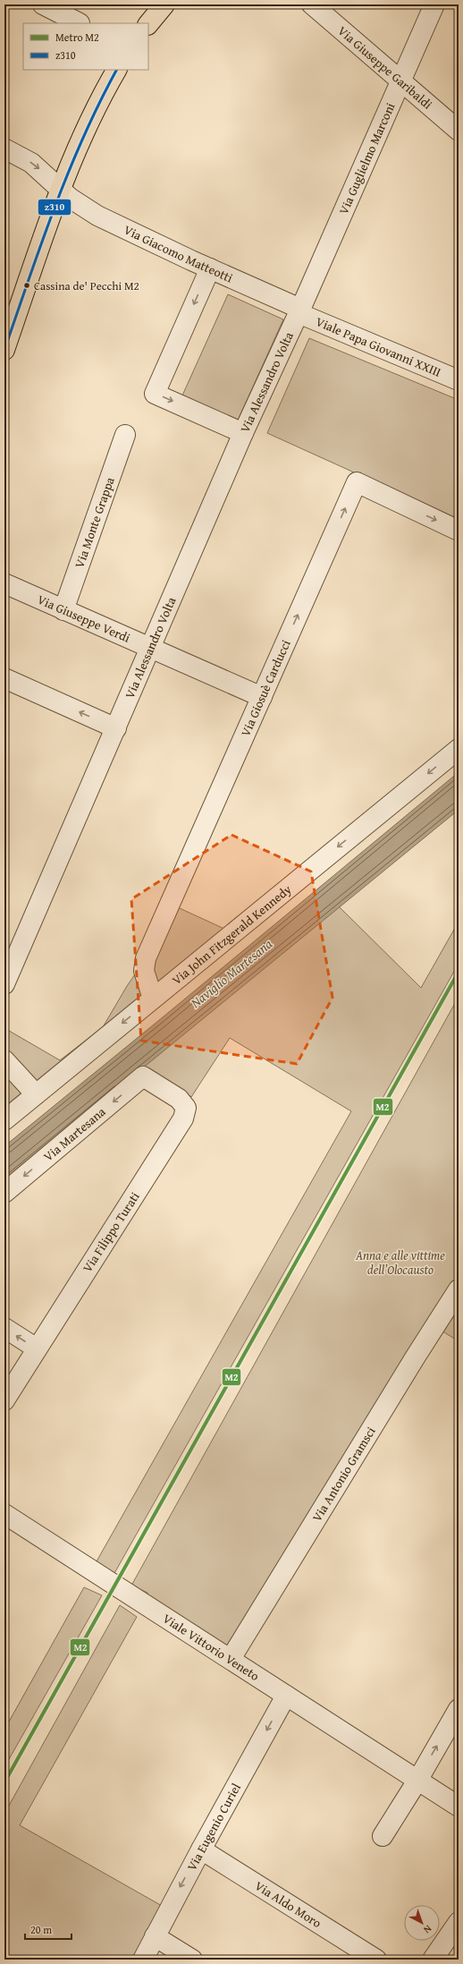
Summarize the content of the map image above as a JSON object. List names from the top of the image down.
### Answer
{
  "streets": {
    "street": [
      "Via Giuseppe Garibaldi",
      "Via Guglielmo Marconi",
      "Via Giacomo Matteotti",
      "Viale Papa Giovanni XXIII",
      "Via Alessandro Volta",
      "Via Monte Grappa",
      "Via Giuseppe Verdi",
      "Via Giosuè Carducci",
      "Via John Fitzgerald Kennedy",
      "Via Martesana",
      "Via Filippo Turati",
      "Via Antonio Gramsci",
      "Viale Vittorio Veneto",
      "Via Eugenio Curiel",
      "Via Aldo Moro"
    ]
  },
  "crossings": [
    ["Via Giuseppe Garibaldi", "Via Guglielmo Marconi"],
    ["Via Guglielmo Marconi", "Via Giacomo Matteotti"],
    ["Via Guglielmo Marconi", "Viale Papa Giovanni XXIII"],
    ["Via Guglielmo Marconi", "Via Alessandro Volta"],
    ["Via Giacomo Matteotti", "Viale Papa Giovanni XXIII"],
    ["Via Giacomo Matteotti", "Via Alessandro Volta"],
    ["Viale Papa Giovanni XXIII", "Via Alessandro Volta"],
    ["Via Alessandro Volta", "Via Giuseppe Verdi"],
    ["Via Monte Grappa", "Via Giuseppe Verdi"],
    ["Via Giuseppe Verdi", "Via Giosuè Carducci"],
    ["Via Giosuè Carducci", "Via John Fitzgerald Kennedy"],
    ["Via Martesana", "Via Filippo Turati"],
    ["Via Antonio Gramsci", "Viale Vittorio Veneto"],
    ["Viale Vittorio Veneto", "Via Eugenio Curiel"],
    ["Via Eugenio Curiel", "Via Aldo Moro"]
  ],
  "one_way": ["Via John Fitzgerald Kennedy", "Via Martesana", "Via Eugenio Curiel"],
  "water": ["Naviglio Martesana"],
  "parks": ["Anna e alle vittime dell’Olocausto"],
  "places": ["Cassina de' Pecchi M2"],
  "lines": ["transit line z310", "metro line M2"],
  "legend": ["Metro M2", "z310"],
  "scale_bar": "20 m",
  "north": "bottom right"
}
